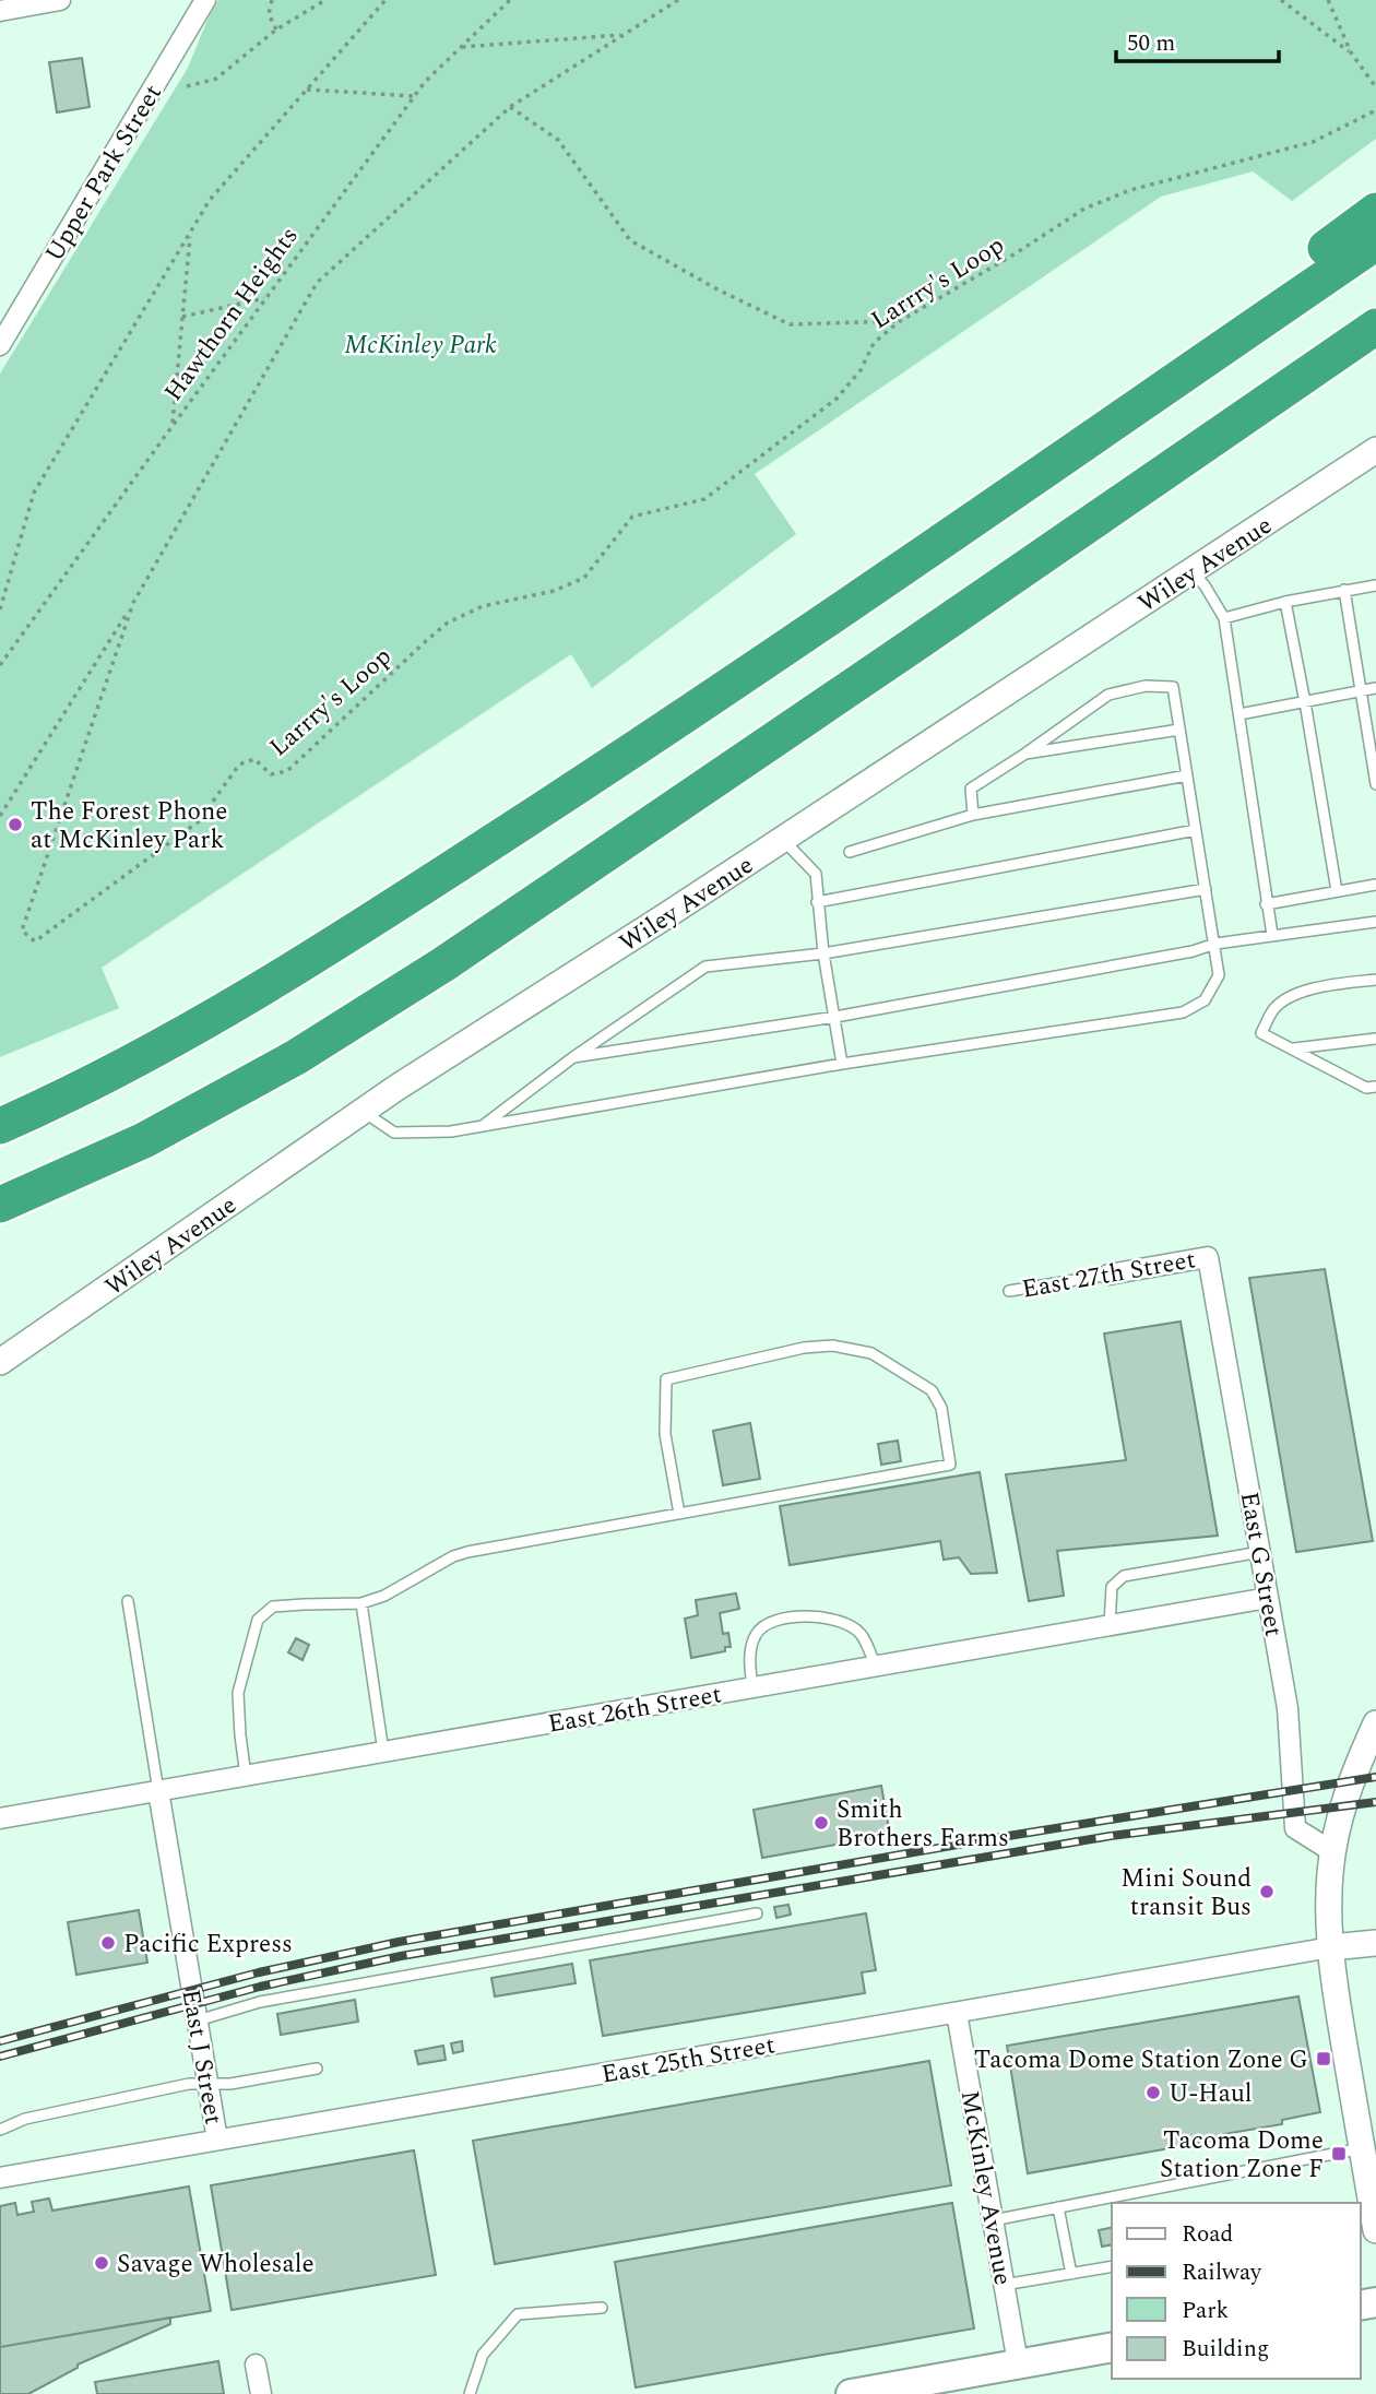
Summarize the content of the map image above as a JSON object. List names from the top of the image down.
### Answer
{
  "streets": {
    "street": [
      "Upper Park Street",
      "Wiley Avenue",
      "East 27th Street",
      "East G Street",
      "East 26th Street",
      "East J Street",
      "East 25th Street",
      "McKinley Avenue"
    ],
    "path": ["Larrry's Loop", "Hawthorn Heights"]
  },
  "crossings": [
    ["East 27th Street", "East G Street"],
    ["East G Street", "East 26th Street"],
    ["East 26th Street", "East J Street"],
    ["East J Street", "East 25th Street"],
    ["East 25th Street", "McKinley Avenue"]
  ],
  "parks": ["McKinley Park"],
  "places": {
    "other": [
      "The Forest Phone at McKinley Park",
      "Smith Brothers Farms",
      "Mini Sound transit Bus",
      "Pacific Express",
      "U-Haul",
      "Savage Wholesale"
    ],
    "transit": ["Tacoma Dome Station Zone G", "Tacoma Dome Station Zone F"]
  },
  "legend": [
    "Road",
    "Railway",
    "Park",
    "Building"
  ],
  "scale_bar": "50 m"
}
